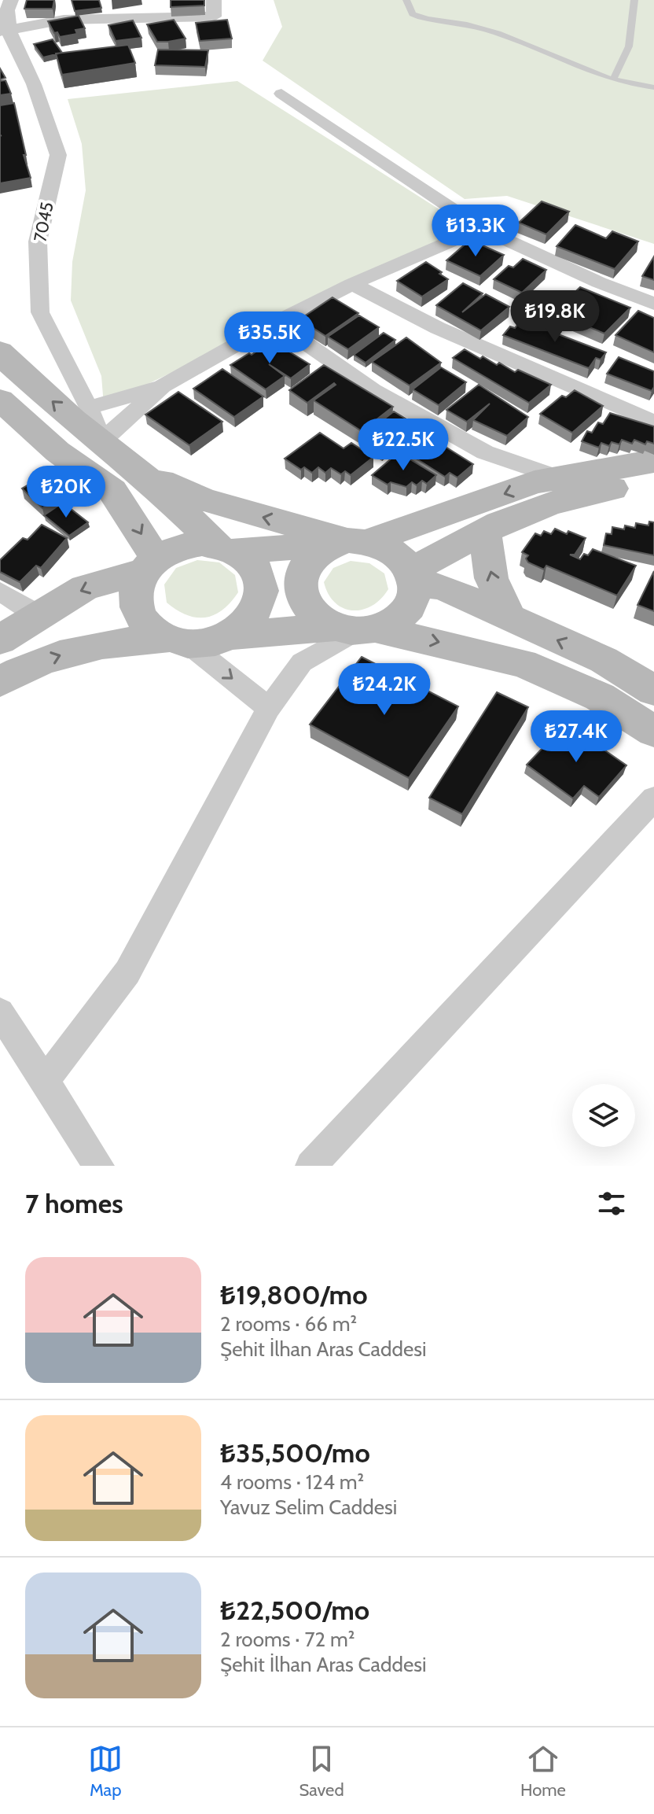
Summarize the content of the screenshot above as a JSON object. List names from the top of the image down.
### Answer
{
  "streets": {
    "street": ["7045"]
  },
  "page": {
    "price": [
      "₺13.3K",
      "₺19.8K",
      "₺35.5K",
      "₺22.5K",
      "₺20K",
      "₺24.2K",
      "₺27.4K"
    ],
    "heading": "7 homes",
    "list": [
      {
        "name": "₺19,800/mo",
        "note": "2 rooms · 66 m² · Şehit İlhan Aras Caddesi"
      },
      {
        "name": "₺35,500/mo",
        "note": "4 rooms · 124 m² · Yavuz Selim Caddesi"
      },
      {
        "name": "₺22,500/mo",
        "note": "2 rooms · 72 m² · Şehit İlhan Aras Caddesi"
      }
    ],
    "tabs": ["Map", "Saved", "Home"]
  }
}
